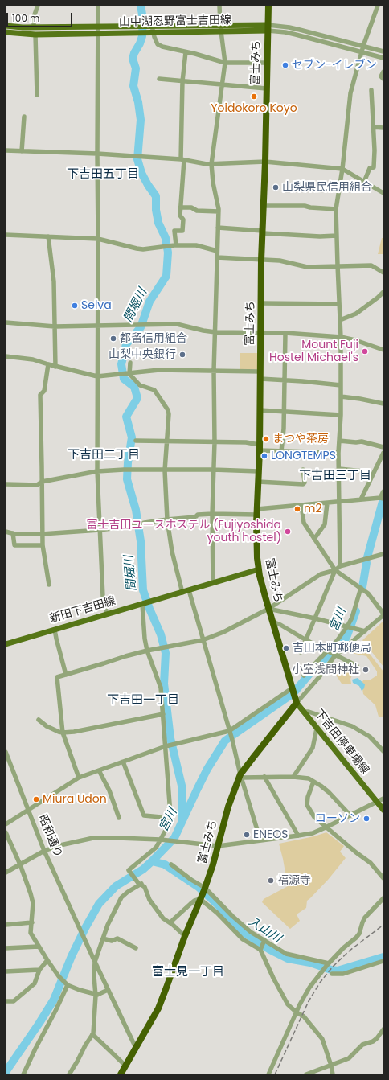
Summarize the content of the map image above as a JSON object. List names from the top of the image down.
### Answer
{
  "streets": {
    "highway": ["富士みち"],
    "main road": ["山中湖忍野富士吉田線", "新田下吉田線", "下吉田停車場線"],
    "street": ["昭和通り"]
  },
  "crossings": [
    ["山中湖忍野富士吉田線", "富士みち"],
    ["富士みち", "新田下吉田線"],
    ["富士みち", "下吉田停車場線"]
  ],
  "districts": [
    "下吉田五丁目",
    "下吉田二丁目",
    "下吉田三丁目",
    "下吉田一丁目",
    "富士見一丁目"
  ],
  "water": ["間堀川", "宮川", "入山川"],
  "places": [
    "セブン-イレブン",
    "Yoidokoro Koyo",
    "山梨県民信用組合",
    "Selva",
    "都留信用組合",
    "Mount Fuji Hostel Michael's",
    "山梨中央銀行",
    "まつや茶房",
    "LONGTEMPS",
    "m2",
    "富士吉田ユースホステル (Fujiyoshida youth hostel)",
    "吉田本町郵便局",
    "小室浅間神社",
    "Miura Udon",
    "ローソン",
    "ENEOS",
    "福源寺"
  ],
  "scale_bar": "100 m"
}
